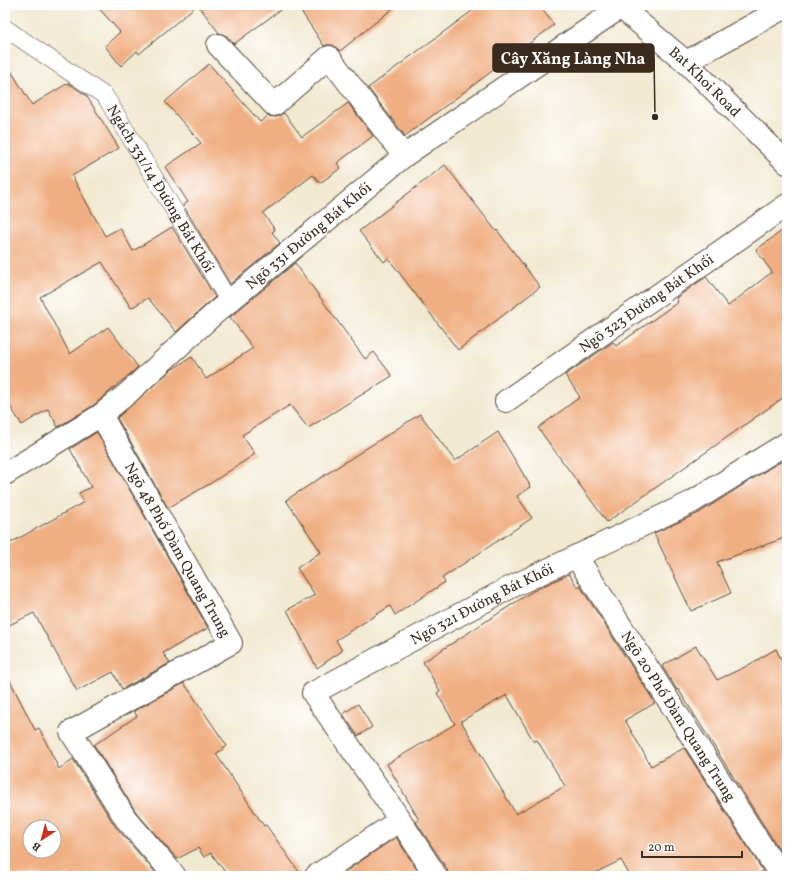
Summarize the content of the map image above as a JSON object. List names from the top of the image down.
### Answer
{
  "streets": {
    "street": [
      "Bat Khoi Road",
      "Ngõ 331 Đường Bát Khối",
      "Ngõ 323 Đường Bát Khối",
      "Ngõ 48 Phố Đàm Quang Trung",
      "Ngõ 321 Đường Bát Khối",
      "Ngõ 20 Phố Đàm Quang Trung"
    ],
    "lane": ["Ngách 331/14 Đường Bát Khối"]
  },
  "crossings": [
    ["Bat Khoi Road", "Ngõ 331 Đường Bát Khối"],
    ["Ngách 331/14 Đường Bát Khối", "Ngõ 331 Đường Bát Khối"],
    ["Ngõ 331 Đường Bát Khối", "Ngõ 48 Phố Đàm Quang Trung"],
    ["Ngõ 321 Đường Bát Khối", "Ngõ 20 Phố Đàm Quang Trung"]
  ],
  "places": ["Cây Xăng Làng Nha"],
  "scale_bar": "20 m",
  "north": "bottom left"
}
